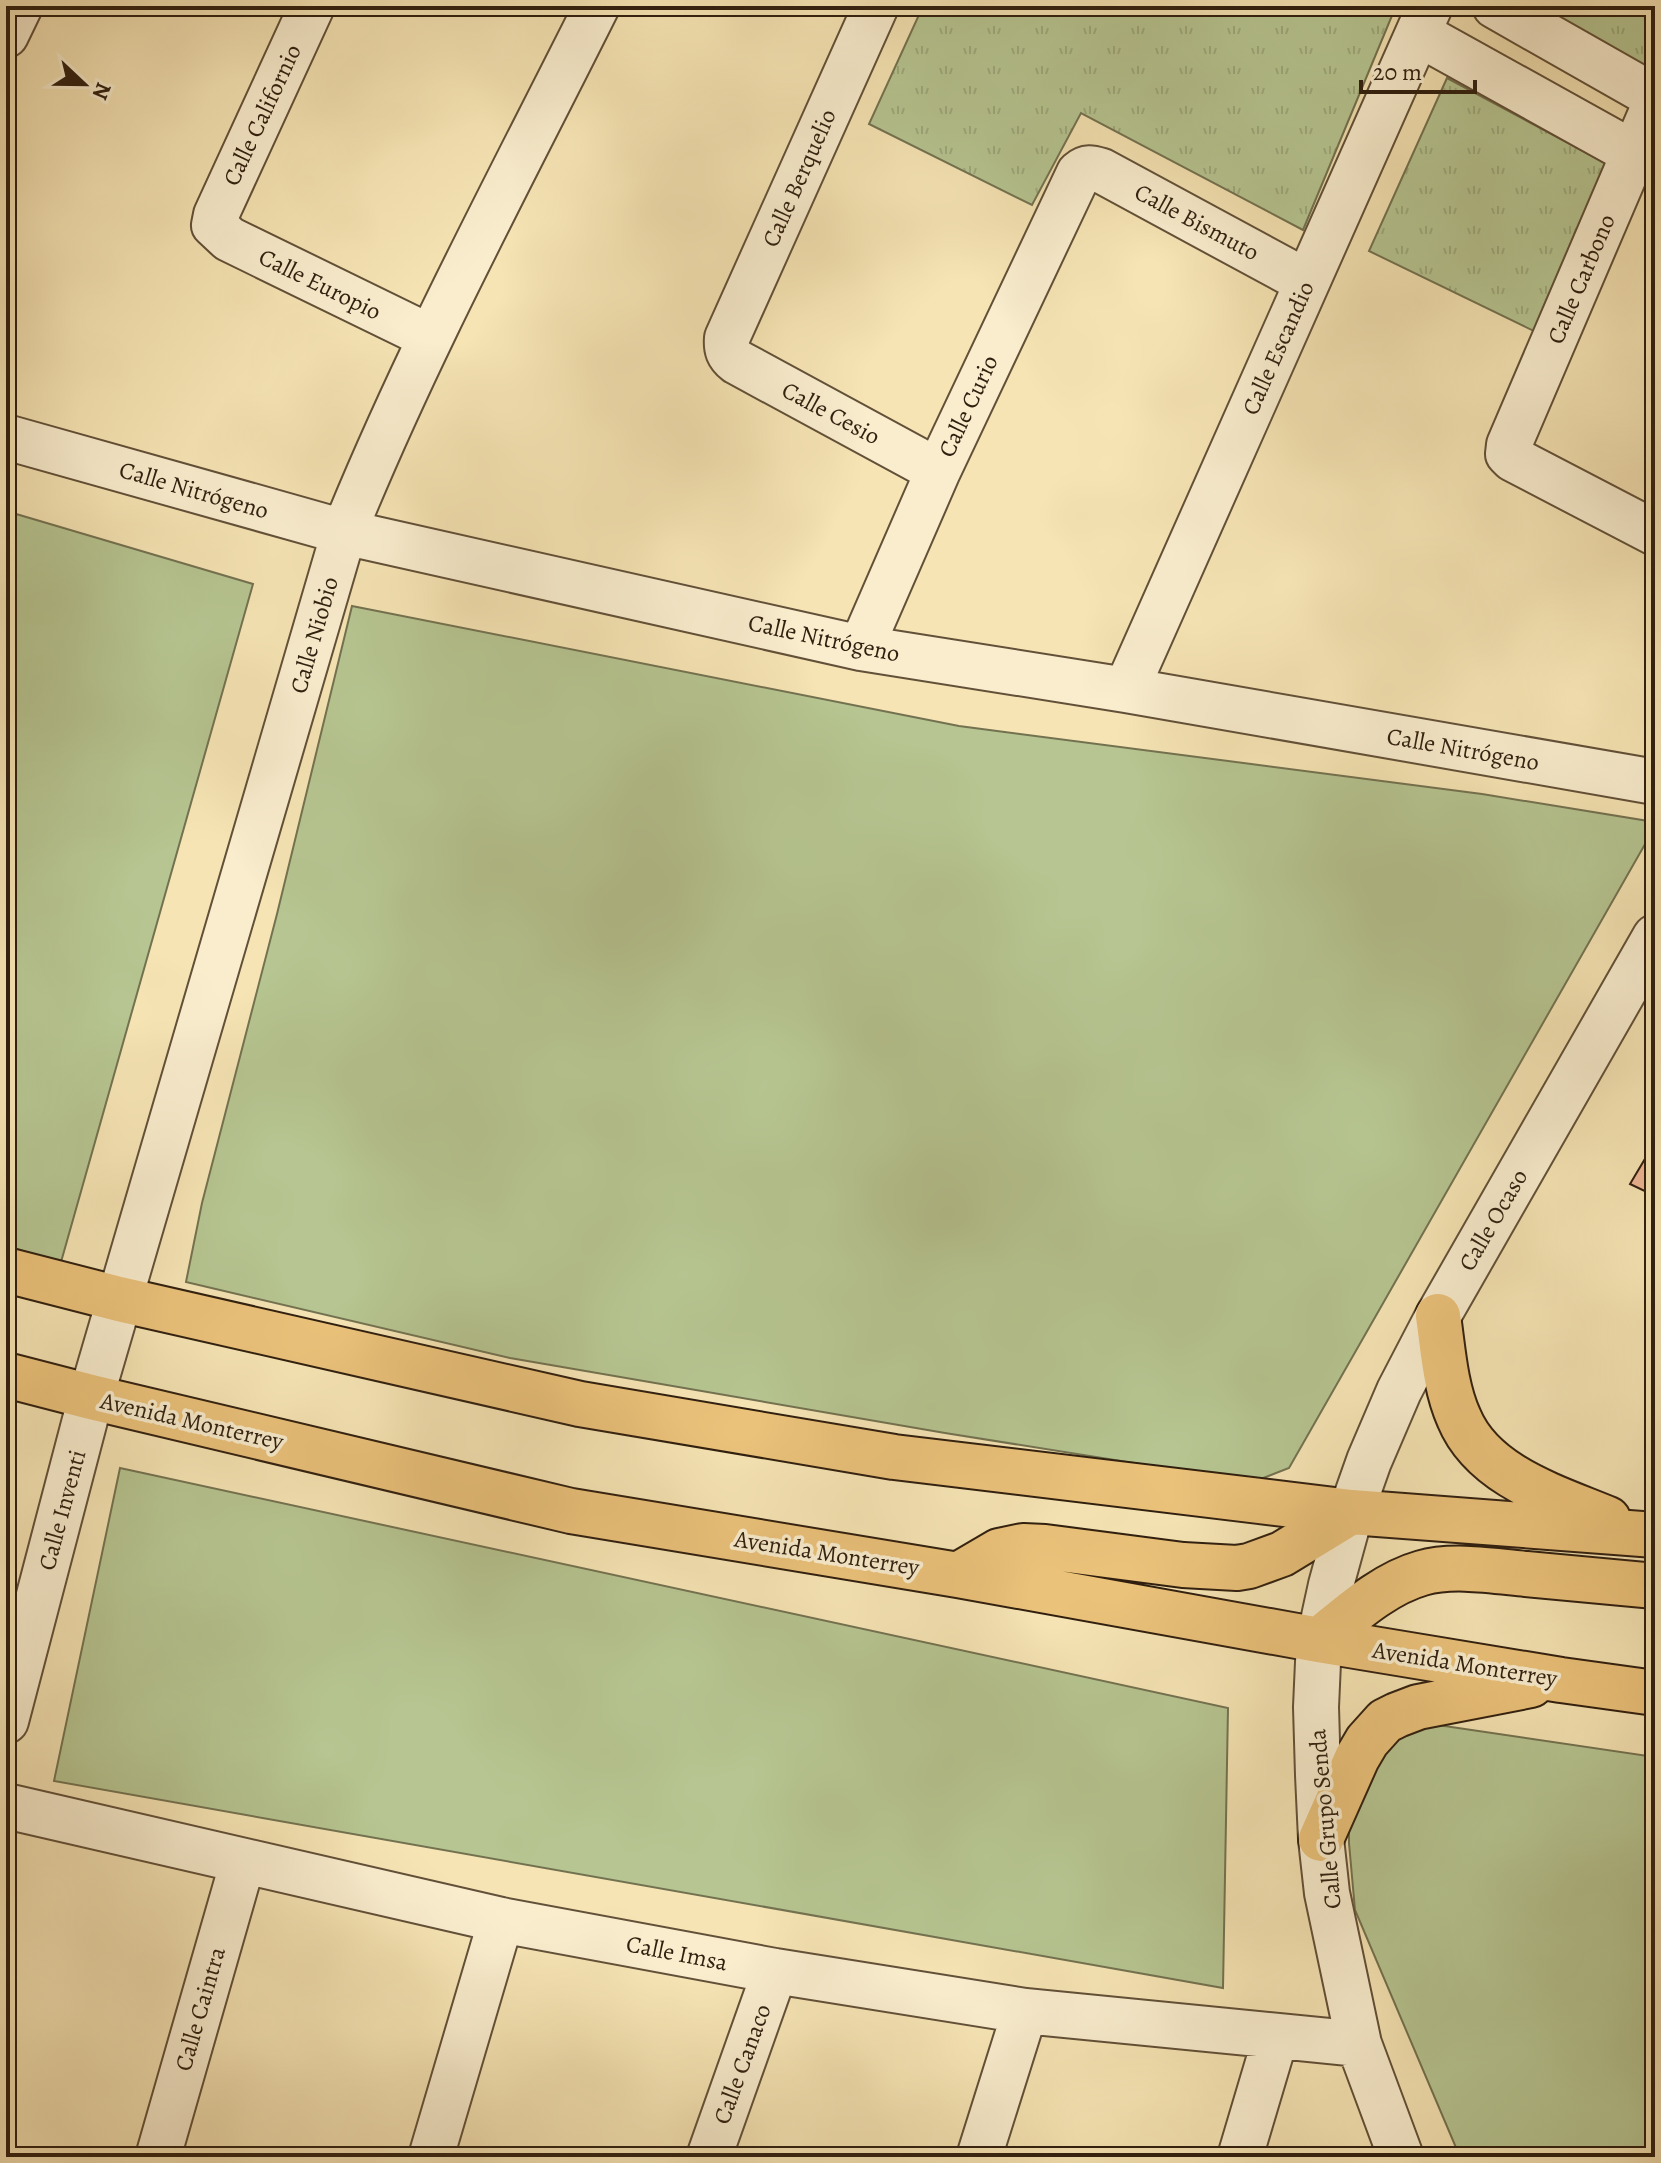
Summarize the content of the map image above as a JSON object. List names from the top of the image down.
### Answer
{
  "streets": {
    "main road": ["Avenida Monterrey"],
    "street": [
      "Calle Californio",
      "Calle Berquelio",
      "Calle Bismuto",
      "Calle Carbono",
      "Calle Europio",
      "Calle Escandio",
      "Calle Curio",
      "Calle Cesio",
      "Calle Nitrógeno",
      "Calle Niobio",
      "Calle Ocaso",
      "Calle Inventi",
      "Calle Grupo Senda",
      "Calle Imsa",
      "Calle Caintra",
      "Calle Canaco"
    ]
  },
  "crossings": [
    ["Calle Californio", "Calle Europio"],
    ["Calle Berquelio", "Calle Cesio"],
    ["Calle Bismuto", "Calle Escandio"],
    ["Calle Bismuto", "Calle Curio"],
    ["Calle Europio", "Calle Niobio"],
    ["Calle Escandio", "Calle Nitrógeno"],
    ["Calle Curio", "Calle Cesio"],
    ["Calle Curio", "Calle Nitrógeno"],
    ["Calle Nitrógeno", "Calle Niobio"],
    ["Calle Niobio", "Calle Inventi"],
    ["Calle Ocaso", "Calle Grupo Senda"],
    ["Avenida Monterrey", "Calle Inventi"],
    ["Avenida Monterrey", "Calle Grupo Senda"],
    ["Calle Grupo Senda", "Calle Imsa"],
    ["Calle Imsa", "Calle Caintra"],
    ["Calle Imsa", "Calle Canaco"]
  ],
  "scale_bar": "20 m",
  "north": "right"
}
